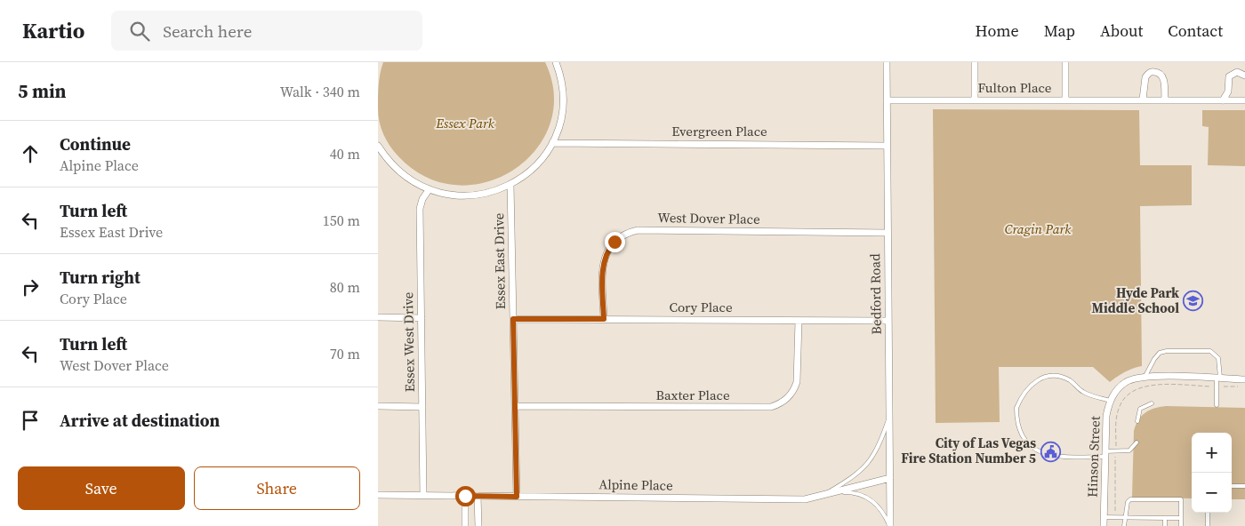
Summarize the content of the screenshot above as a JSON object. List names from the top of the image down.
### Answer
{
  "streets": {
    "street": [
      "Fulton Place",
      "Evergreen Place",
      "West Dover Place",
      "Essex East Drive",
      "Bedford Road",
      "Cory Place",
      "Essex West Drive",
      "Baxter Place",
      "Hinson Street",
      "Alpine Place"
    ]
  },
  "crossings": [
    ["Fulton Place", "Bedford Road"],
    ["Evergreen Place", "Bedford Road"],
    ["West Dover Place", "Bedford Road"],
    ["West Dover Place", "Cory Place"],
    ["Essex East Drive", "Cory Place"],
    ["Essex East Drive", "Baxter Place"],
    ["Essex East Drive", "Alpine Place"],
    ["Bedford Road", "Cory Place"],
    ["Bedford Road", "Alpine Place"],
    ["Cory Place", "Baxter Place"],
    ["Essex West Drive", "Alpine Place"]
  ],
  "parks": ["Essex Park", "Cragin Park"],
  "places": {
    "school or university": ["Hyde Park Middle School"],
    "public building": ["City of Las Vegas Fire Station Number 5"]
  },
  "page": {
    "header": "Kartio",
    "search": "Search here",
    "nav": [
      "Home",
      "Map",
      "About",
      "Contact"
    ],
    "heading": ["5 min", "Walk · 340 m"],
    "list": [
      ["Continue", "Alpine Place", "40 m"],
      ["Turn left", "Essex East Drive", "150 m"],
      ["Turn right", "Cory Place", "80 m"],
      ["Turn left", "West Dover Place", "70 m"],
      "Arrive at destination"
    ],
    "map_buttons": ["+", "−"],
    "buttons": ["Save", "Share"]
  }
}
